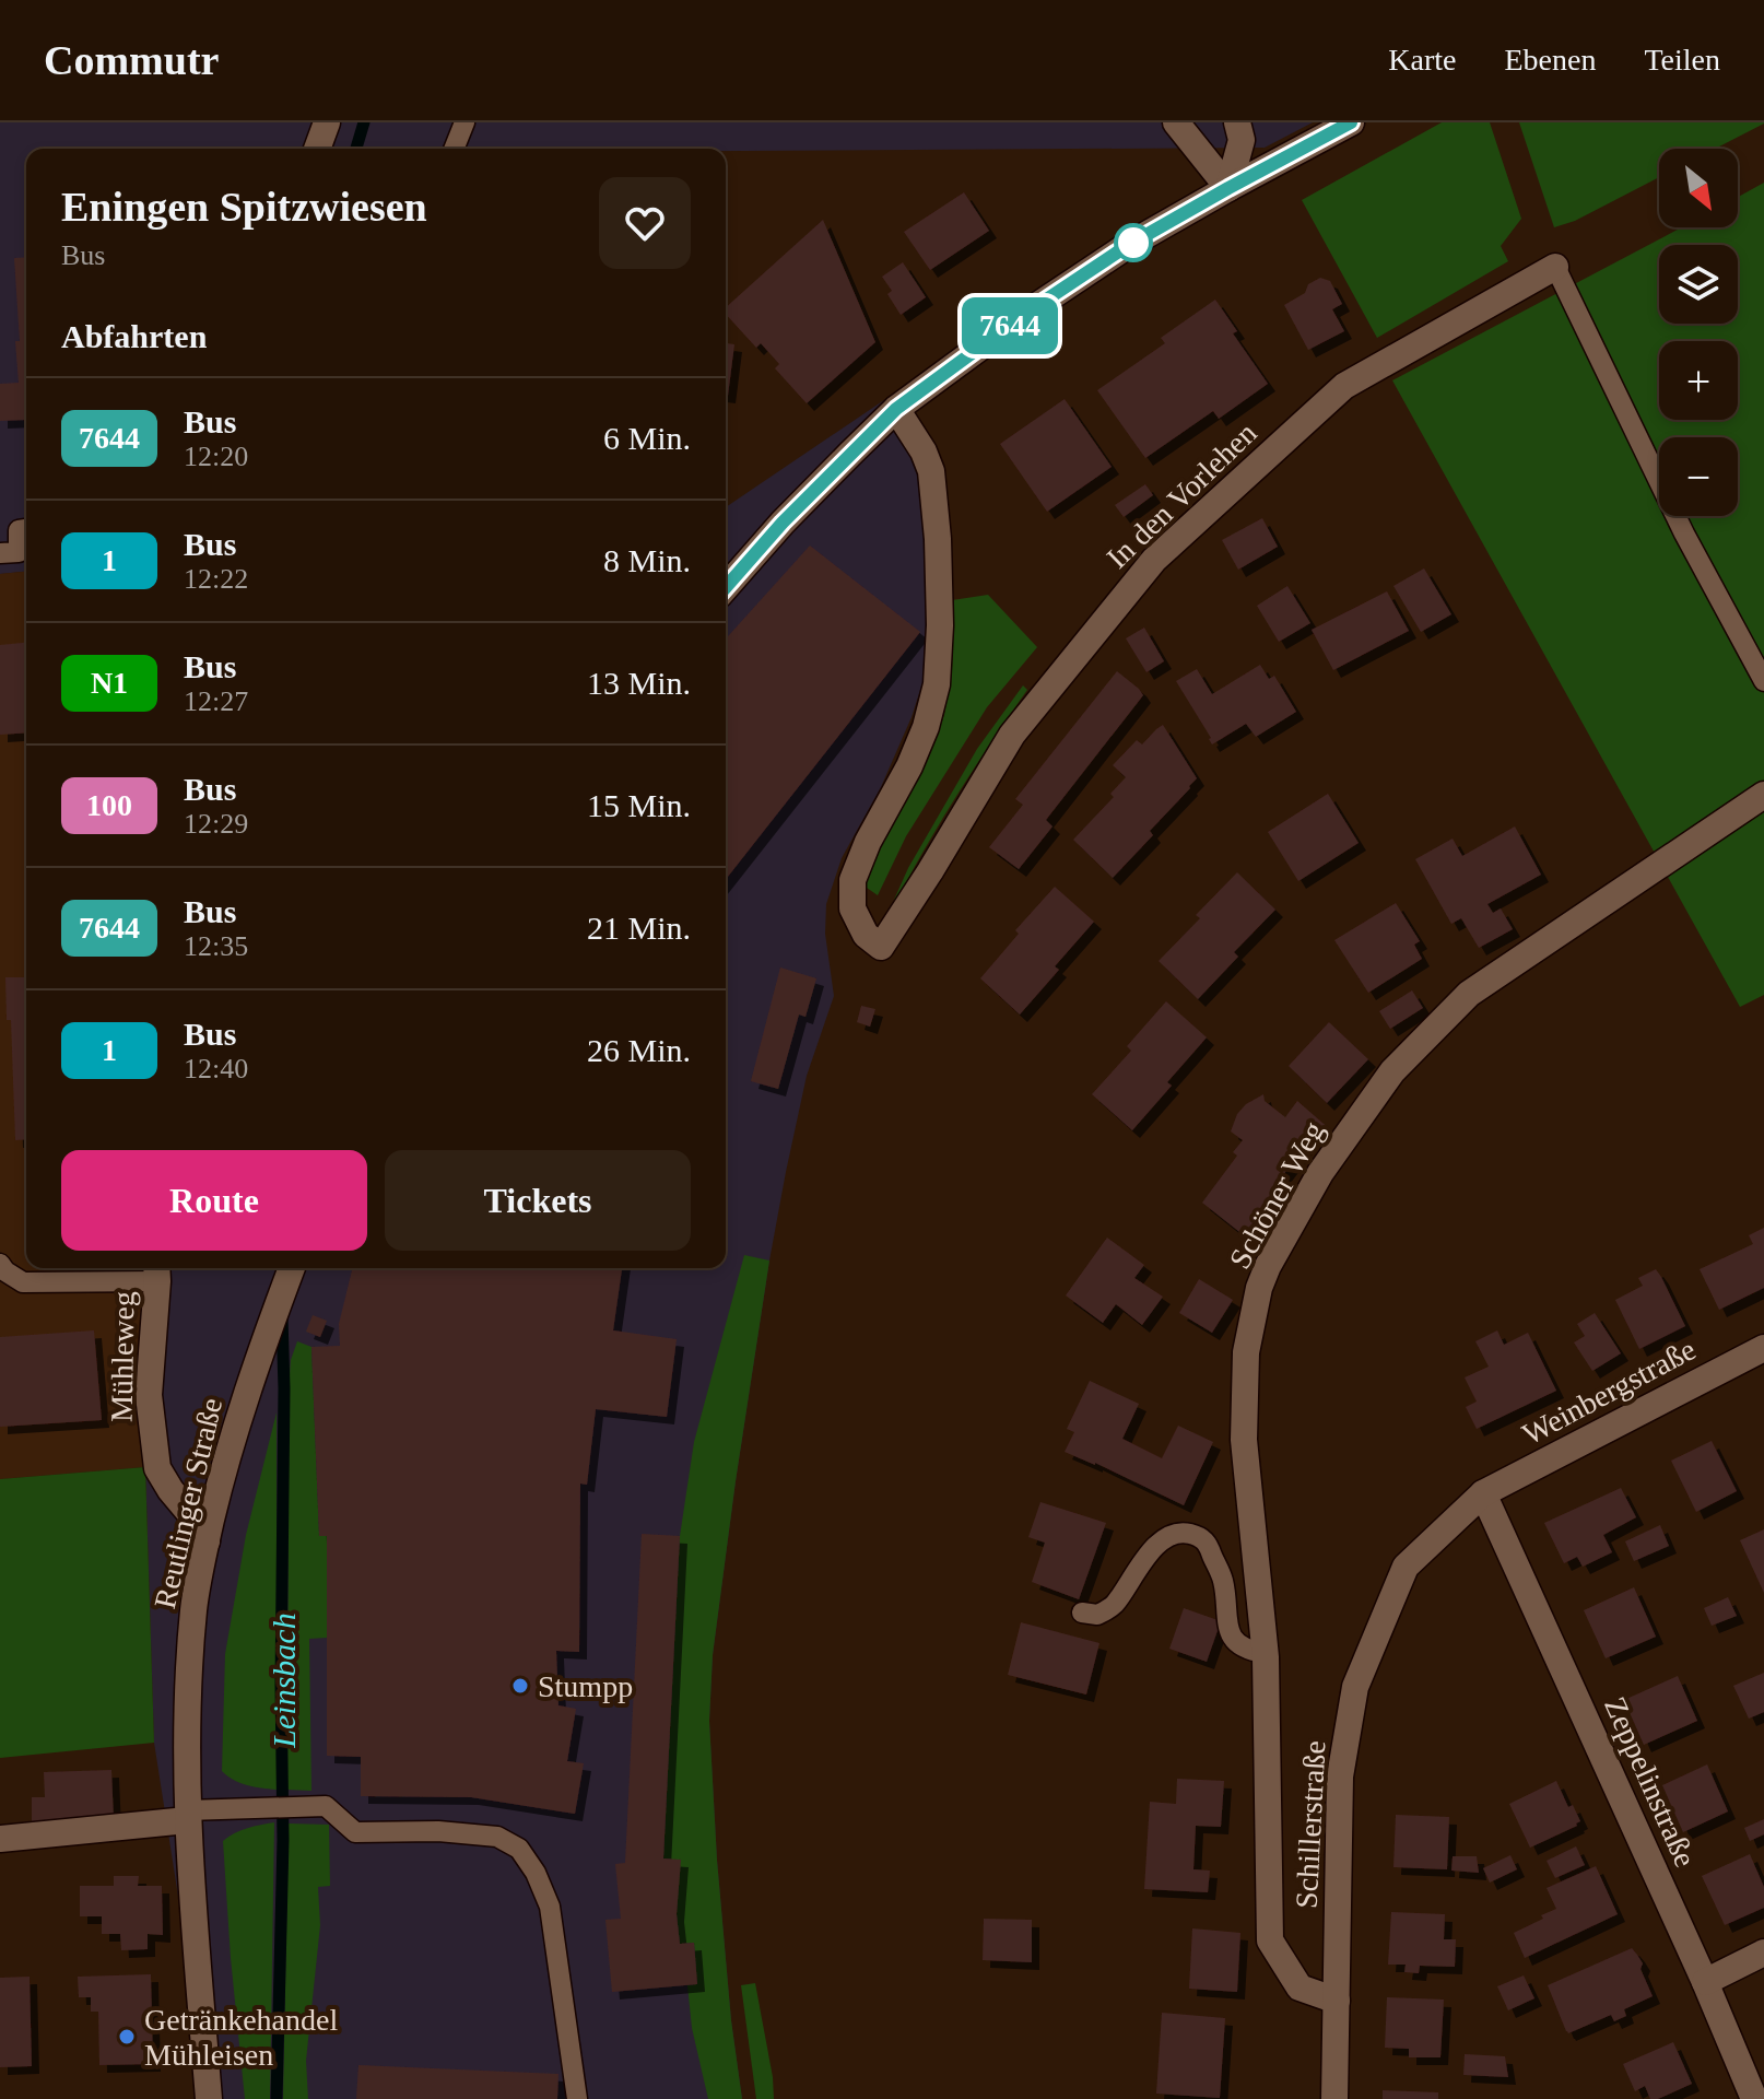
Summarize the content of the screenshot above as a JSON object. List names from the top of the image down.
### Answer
{
  "streets": {
    "street": [
      "In den Vorlehen",
      "Schöner Weg",
      "Mühleweg",
      "Weinbergstraße",
      "Reutlinger Straße",
      "Zeppelinstraße",
      "Schillerstraße"
    ]
  },
  "crossings": [
    ["Schöner Weg", "Schillerstraße"],
    ["Mühleweg", "Reutlinger Straße"],
    ["Weinbergstraße", "Zeppelinstraße"],
    ["Weinbergstraße", "Schillerstraße"],
    ["Zeppelinstraße", "Schillerstraße"]
  ],
  "water": ["Leinsbach"],
  "places": ["Stumpp", "Getränkehandel Mühleisen"],
  "lines": ["bus line 7644"],
  "north": "bottom right",
  "page": {
    "header": "Commutr",
    "nav": ["Karte", "Ebenen", "Teilen"],
    "on_map": "7644",
    "map_buttons": ["+", "−"],
    "heading": [
      ["Eningen Spitzwiesen", "Bus"],
      "Abfahrten"
    ],
    "list": [
      {
        "mark": "7644",
        "name": "Bus",
        "note": "12:20",
        "value": "6 Min."
      },
      {
        "mark": "1",
        "name": "Bus",
        "note": "12:22",
        "value": "8 Min."
      },
      {
        "mark": "N1",
        "name": "Bus",
        "note": "12:27",
        "value": "13 Min."
      },
      {
        "mark": "100",
        "name": "Bus",
        "note": "12:29",
        "value": "15 Min."
      },
      {
        "mark": "7644",
        "name": "Bus",
        "note": "12:35",
        "value": "21 Min."
      },
      {
        "mark": "1",
        "name": "Bus",
        "note": "12:40",
        "value": "26 Min."
      }
    ],
    "buttons": ["Route", "Tickets"]
  }
}
